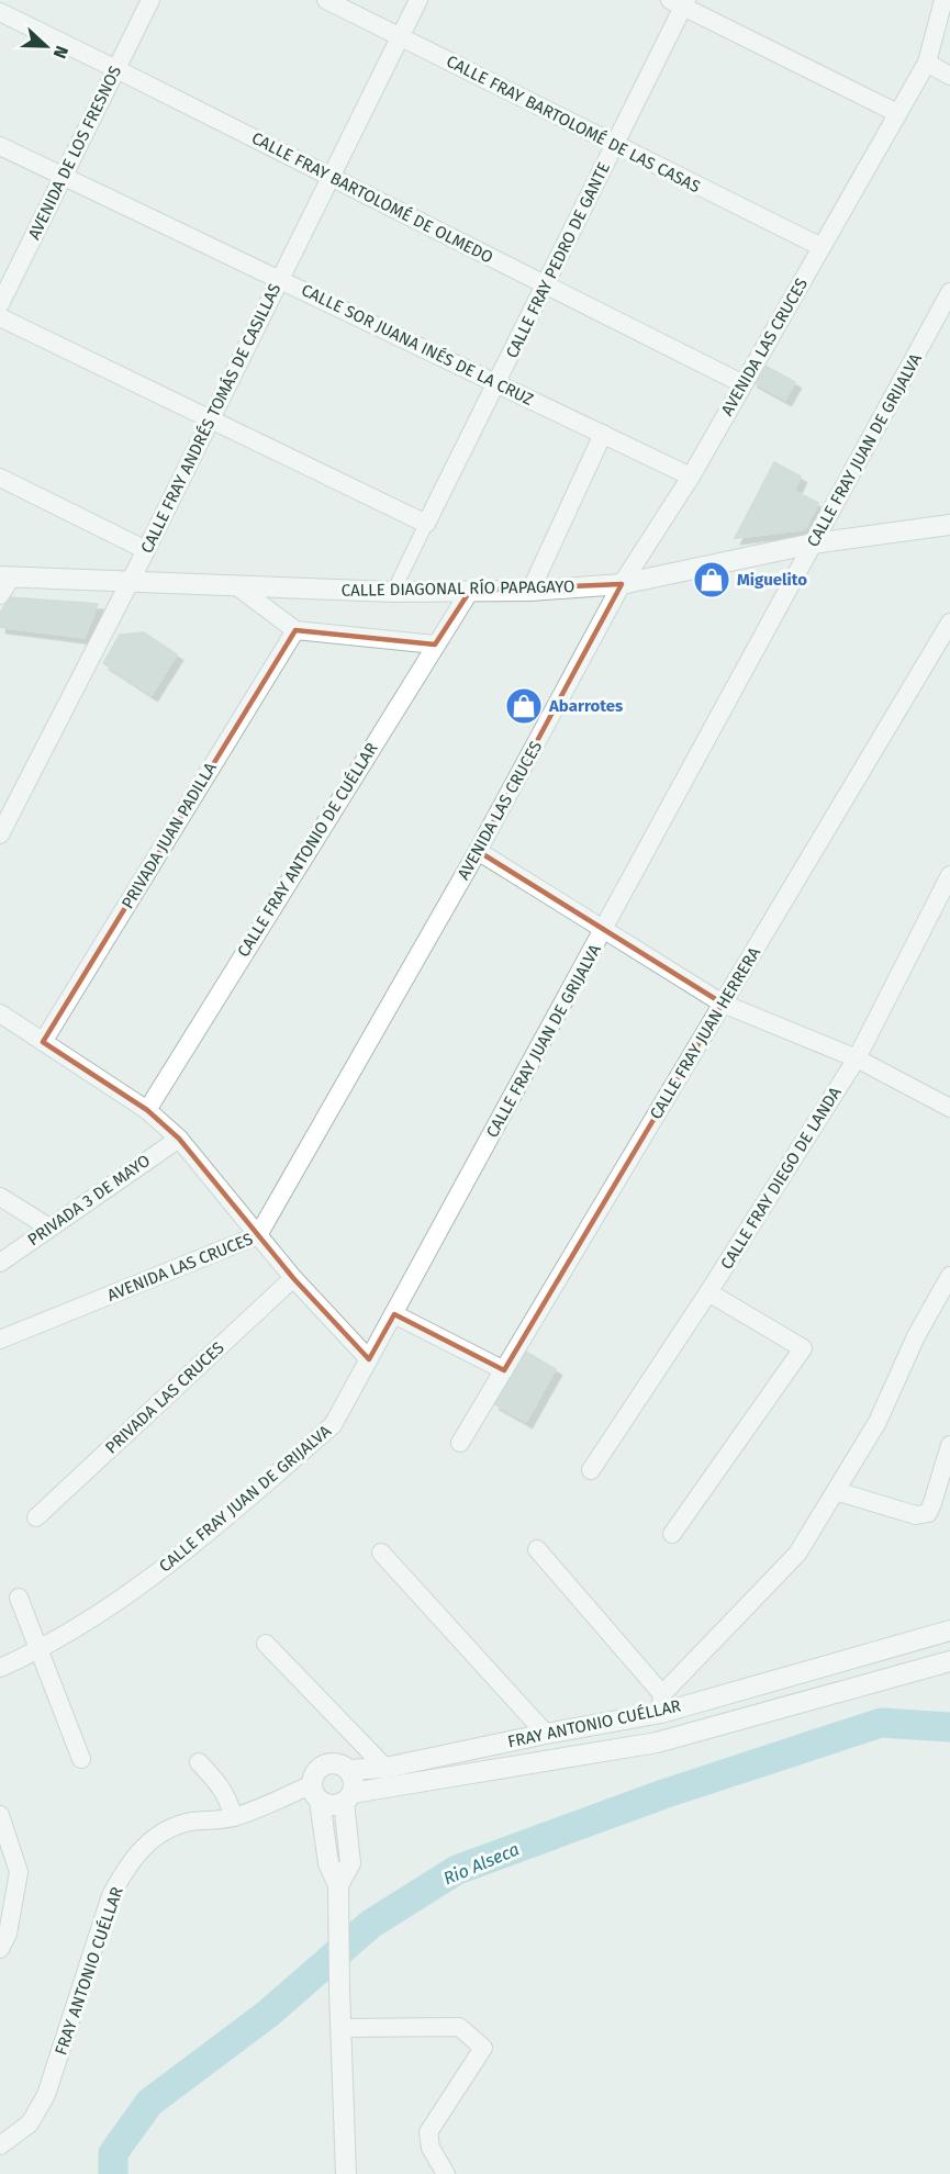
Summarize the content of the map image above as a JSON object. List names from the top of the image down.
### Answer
{
  "streets": {
    "street": [
      "CALLE FRAY BARTOLOMÉ DE LAS CASAS",
      "AVENIDA DE LOS FRESNOS",
      "CALLE FRAY BARTOLOMÉ DE OLMEDO",
      "CALLE FRAY PEDRO DE GANTE",
      "CALLE SOR JUANA INÉS DE LA CRUZ",
      "AVENIDA LAS CRUCES",
      "CALLE FRAY ANDRÉS TOMÁS DE CASILLAS",
      "CALLE FRAY JUAN DE GRIJALVA",
      "CALLE DIAGONAL RÍO PAPAGAYO",
      "PRIVADA JUAN PADILLA",
      "CALLE FRAY ANTONIO DE CUÉLLAR",
      "CALLE FRAY JUAN HERRERA",
      "CALLE FRAY DIEGO DE LANDA",
      "PRIVADA 3 DE MAYO",
      "PRIVADA LAS CRUCES",
      "FRAY ANTONIO CUÉLLAR"
    ]
  },
  "crossings": [
    ["CALLE FRAY BARTOLOMÉ DE LAS CASAS", "CALLE FRAY PEDRO DE GANTE"],
    ["CALLE FRAY BARTOLOMÉ DE LAS CASAS", "AVENIDA LAS CRUCES"],
    ["CALLE FRAY BARTOLOMÉ DE LAS CASAS", "CALLE FRAY ANDRÉS TOMÁS DE CASILLAS"],
    ["AVENIDA DE LOS FRESNOS", "CALLE FRAY BARTOLOMÉ DE OLMEDO"],
    ["AVENIDA DE LOS FRESNOS", "CALLE SOR JUANA INÉS DE LA CRUZ"],
    ["CALLE FRAY BARTOLOMÉ DE OLMEDO", "CALLE FRAY PEDRO DE GANTE"],
    ["CALLE FRAY BARTOLOMÉ DE OLMEDO", "AVENIDA LAS CRUCES"],
    ["CALLE FRAY BARTOLOMÉ DE OLMEDO", "CALLE FRAY ANDRÉS TOMÁS DE CASILLAS"],
    ["CALLE FRAY PEDRO DE GANTE", "CALLE SOR JUANA INÉS DE LA CRUZ"],
    ["CALLE FRAY PEDRO DE GANTE", "CALLE DIAGONAL RÍO PAPAGAYO"],
    ["CALLE SOR JUANA INÉS DE LA CRUZ", "AVENIDA LAS CRUCES"],
    ["CALLE SOR JUANA INÉS DE LA CRUZ", "CALLE FRAY ANDRÉS TOMÁS DE CASILLAS"],
    ["AVENIDA LAS CRUCES", "CALLE DIAGONAL RÍO PAPAGAYO"],
    ["CALLE FRAY ANDRÉS TOMÁS DE CASILLAS", "CALLE DIAGONAL RÍO PAPAGAYO"],
    ["CALLE FRAY JUAN DE GRIJALVA", "CALLE DIAGONAL RÍO PAPAGAYO"],
    ["CALLE DIAGONAL RÍO PAPAGAYO", "CALLE FRAY ANTONIO DE CUÉLLAR"]
  ],
  "water": ["Rio Alseca"],
  "places": {
    "shop": ["Miguelito", "Abarrotes"]
  },
  "north": "right"
}
